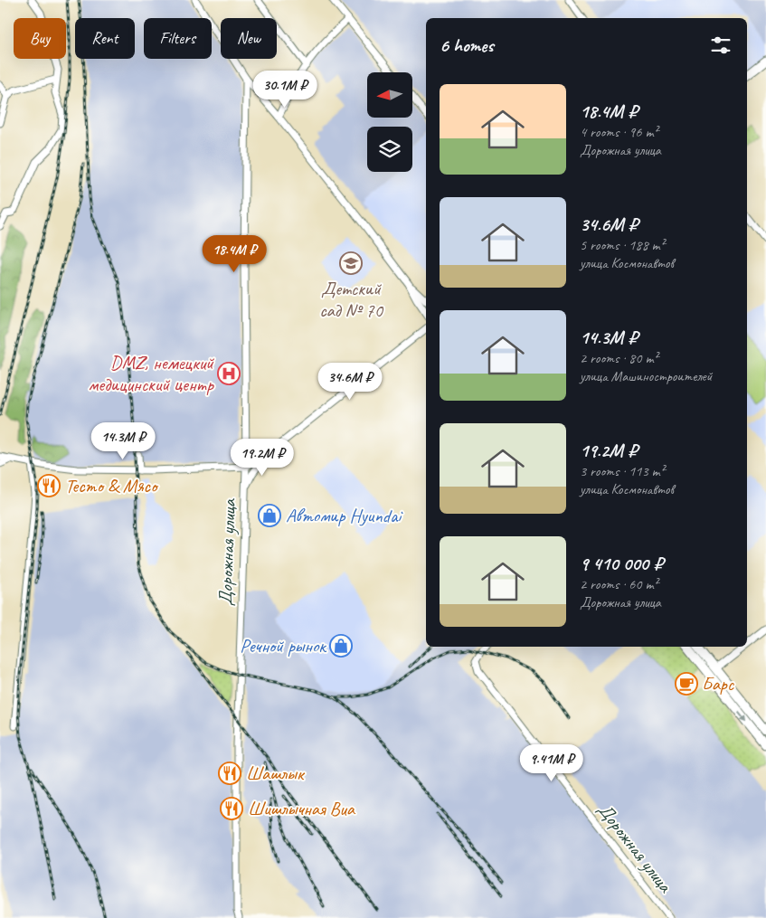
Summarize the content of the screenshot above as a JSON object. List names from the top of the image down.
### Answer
{
  "streets": {
    "street": ["Дорожная улица"]
  },
  "places": {
    "school or university": ["Детский сад № 70"],
    "hospital": ["DMZ, немецкий медицинский центр"],
    "restaurant": ["Тесто & Мясо", "Шашлык", "Шишлычная Виа"],
    "shop": ["Автомир Hyundai", "Речной рынок"],
    "cafe": ["Барс"]
  },
  "north": "left",
  "page": {
    "chip": [
      "Buy",
      "Rent",
      "Filters",
      "New"
    ],
    "heading": "6 homes",
    "price": [
      "30.1M ₽",
      "18.4M ₽",
      "34.6M ₽",
      "14.3M ₽",
      "19.2M ₽",
      "9.41M ₽"
    ],
    "list": [
      {
        "name": "18.4M ₽",
        "note": "4 rooms · 96 m² · Дорожная улица"
      },
      {
        "name": "34.6M ₽",
        "note": "5 rooms · 188 m² · улица Космонавтов"
      },
      {
        "name": "14.3M ₽",
        "note": "2 rooms · 80 m² · улица Машиностроителей"
      },
      {
        "name": "19.2M ₽",
        "note": "3 rooms · 113 m² · улица Космонавтов"
      },
      {
        "name": "9 410 000 ₽",
        "note": "2 rooms · 60 m² · Дорожная улица"
      }
    ]
  }
}
